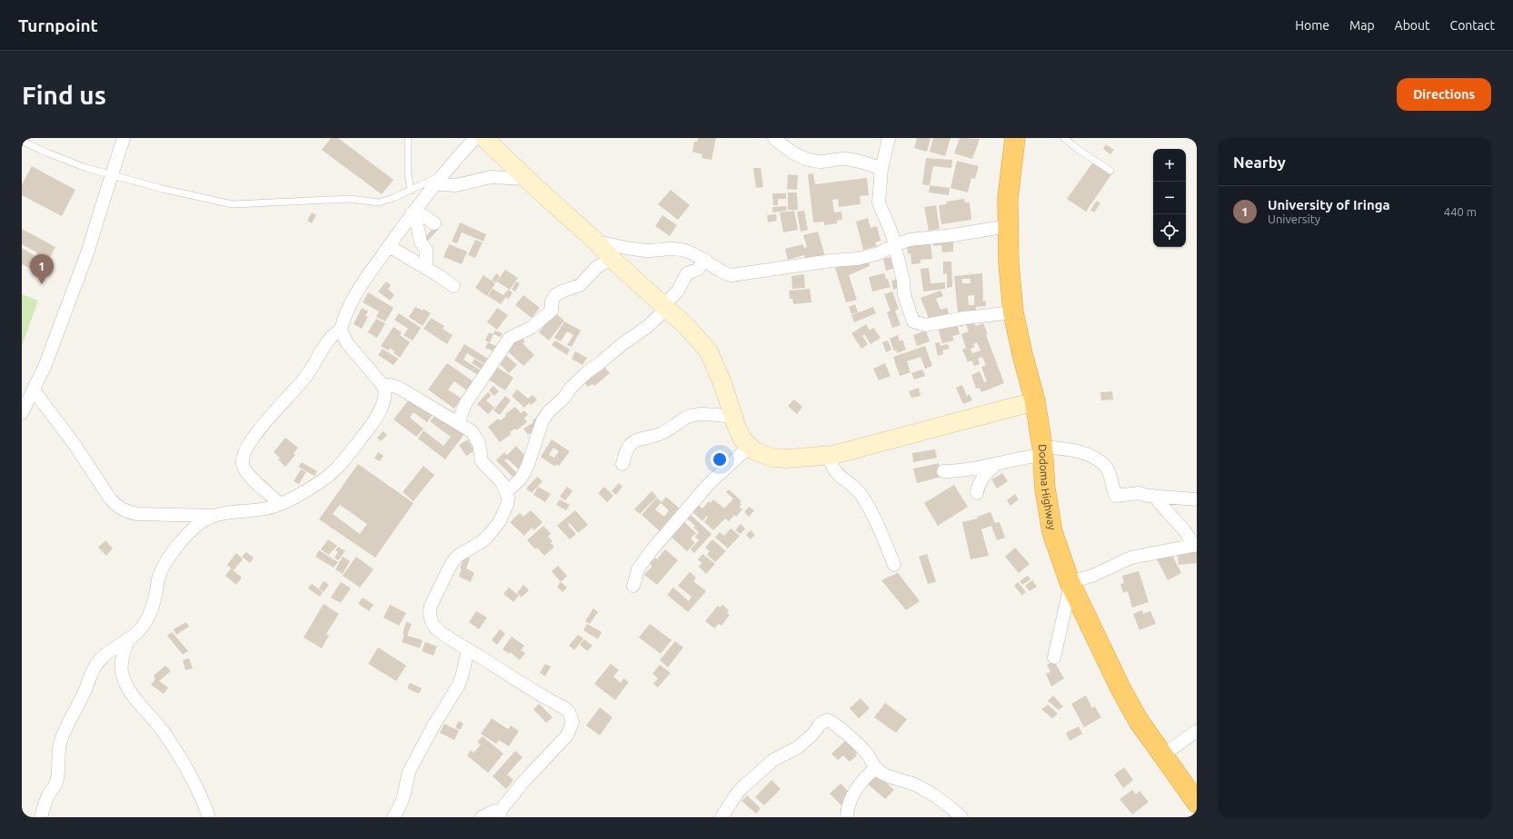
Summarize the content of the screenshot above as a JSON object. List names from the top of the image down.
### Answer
{
  "streets": {
    "highway": ["Dodoma Highway"]
  },
  "page": {
    "header": "Turnpoint",
    "nav": [
      "Home",
      "Map",
      "About",
      "Contact"
    ],
    "buttons": "Directions",
    "title": "Find us",
    "heading": "Nearby",
    "map_buttons": ["+", "−"],
    "list": [
      {
        "mark": "1",
        "name": "University of Iringa",
        "note": "University",
        "value": "440 m"
      }
    ],
    "pins": "1"
  }
}
